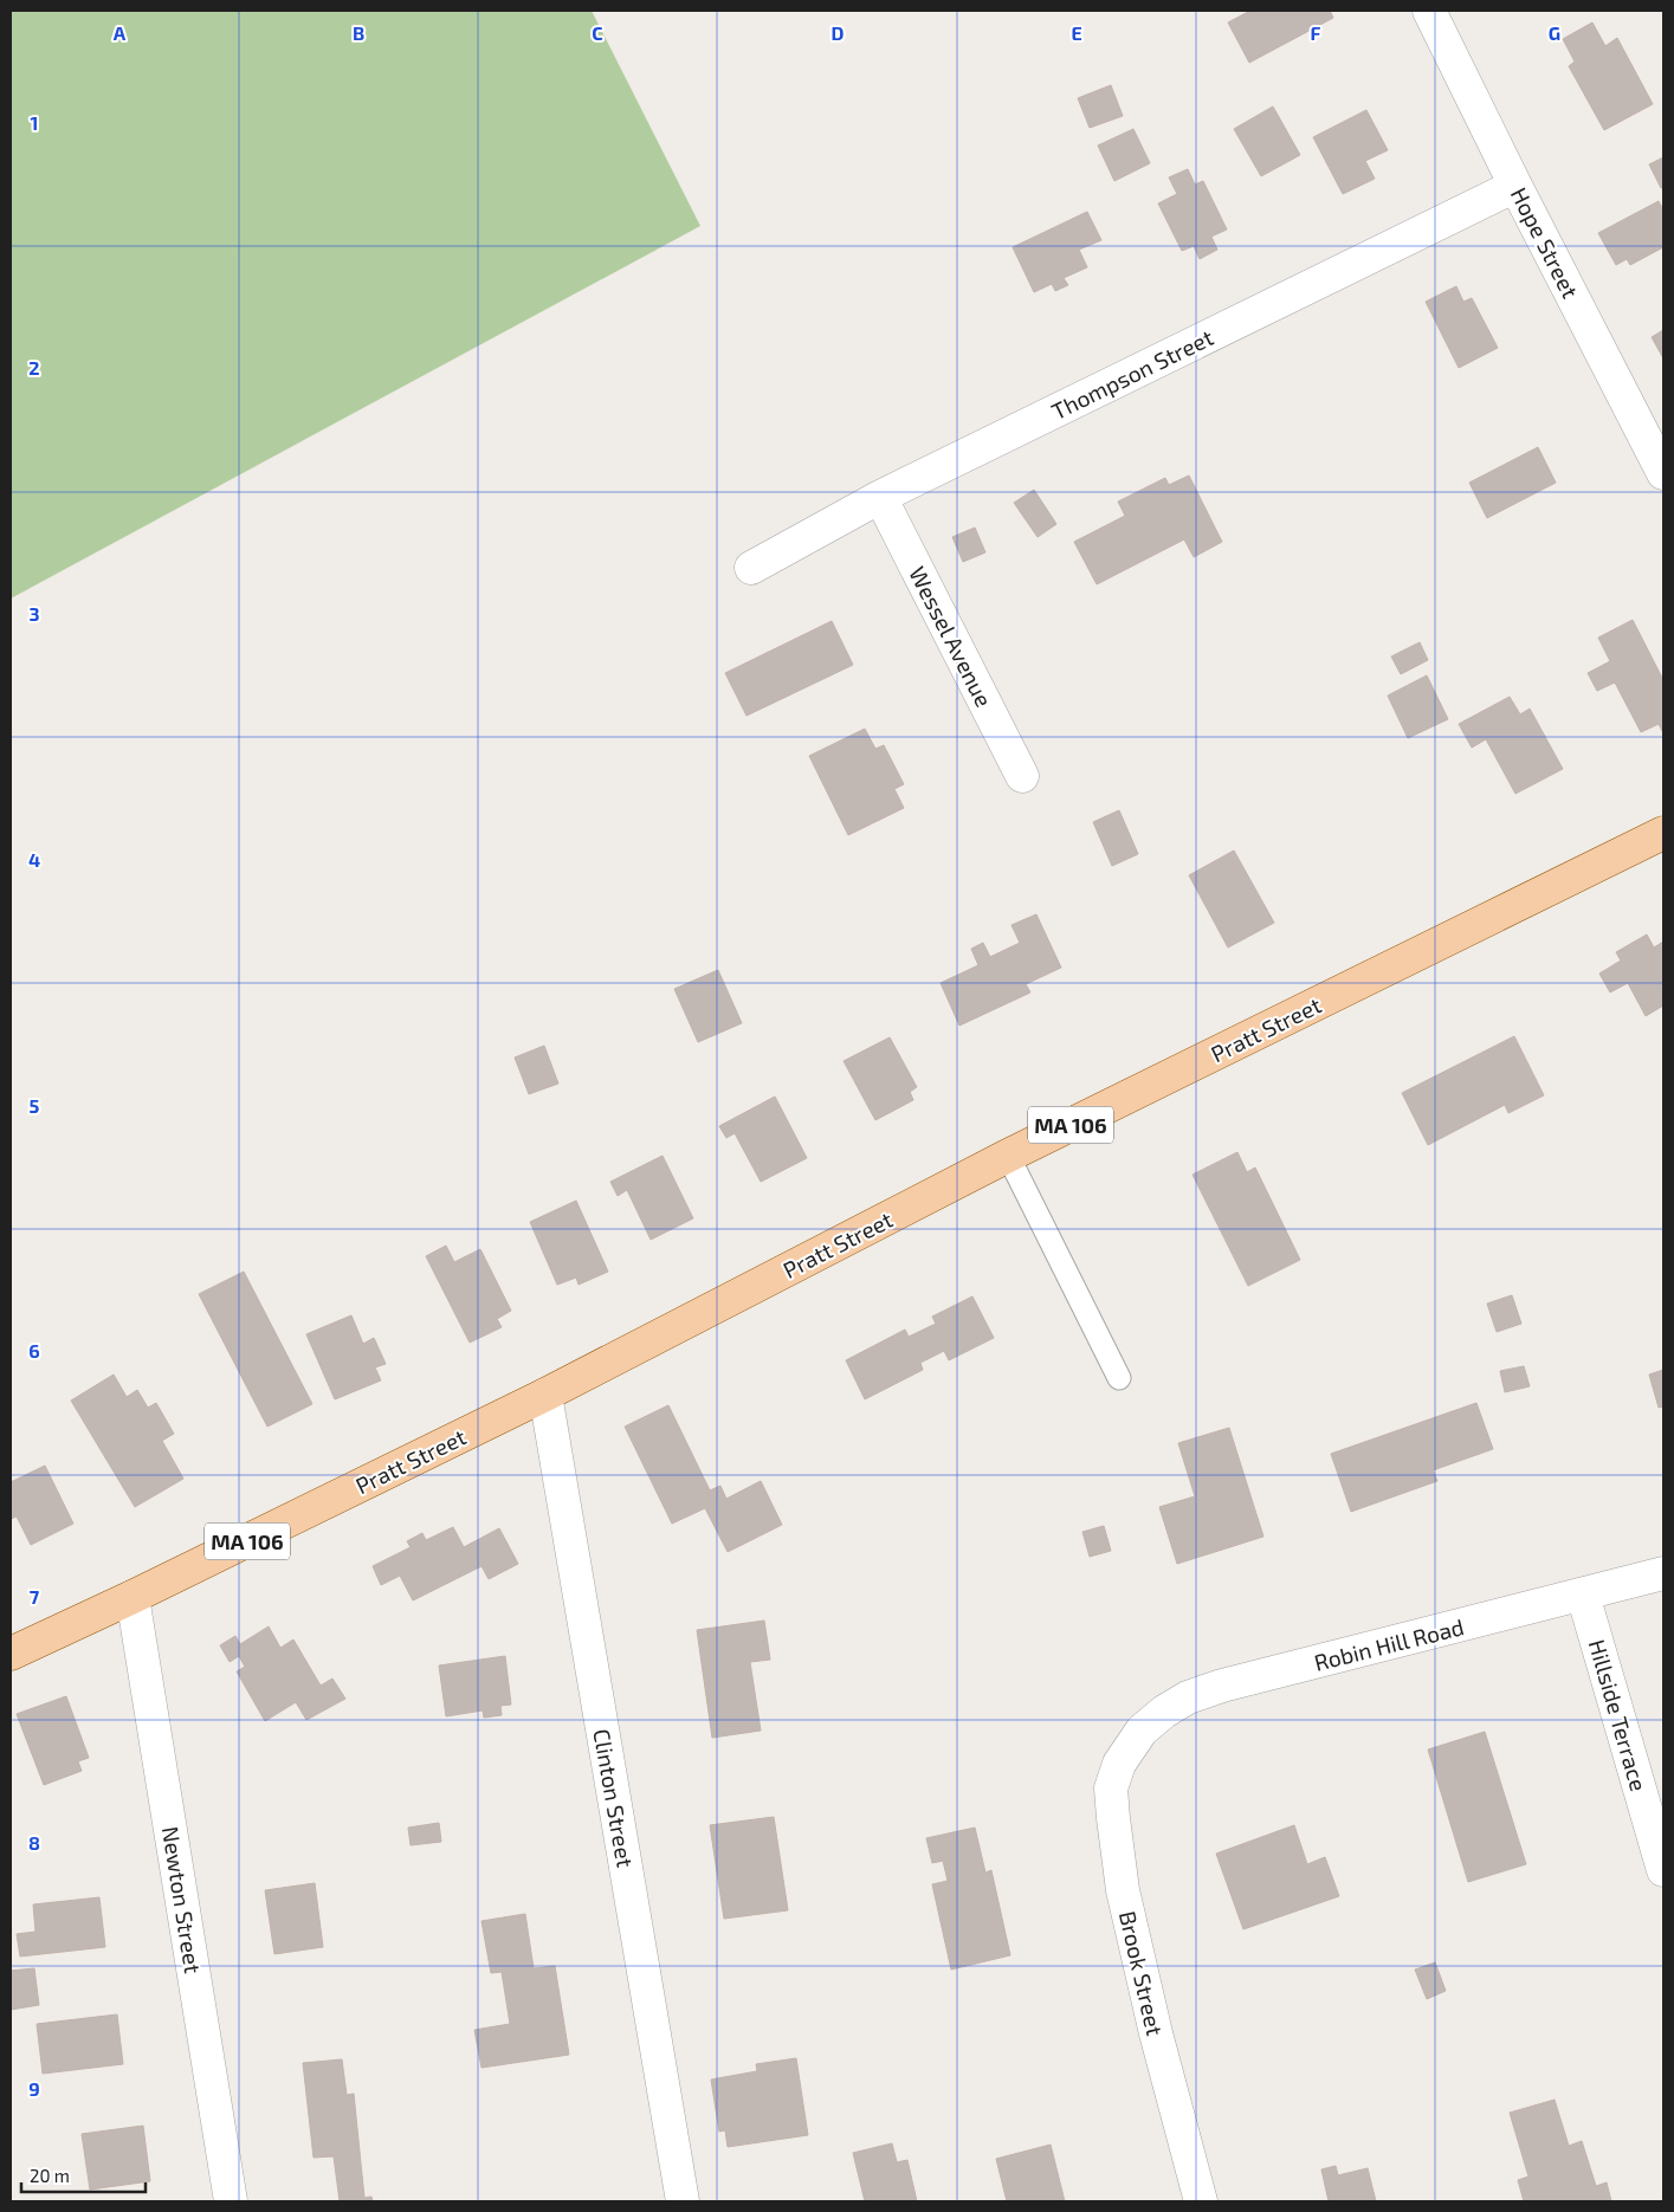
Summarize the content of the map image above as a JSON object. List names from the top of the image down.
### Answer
{
  "streets": {
    "main road": ["Pratt Street", "MA 106"],
    "street": [
      "Hope Street",
      "Thompson Street",
      "Wessel Avenue",
      "Robin Hill Road",
      "Hillside Terrace",
      "Clinton Street",
      "Newton Street",
      "Brook Street"
    ]
  },
  "crossings": [
    ["Hope Street", "Thompson Street"],
    ["Thompson Street", "Wessel Avenue"],
    ["Pratt Street", "Clinton Street"],
    ["Pratt Street", "Newton Street"],
    ["Robin Hill Road", "Hillside Terrace"],
    ["Robin Hill Road", "Brook Street"]
  ],
  "scale_bar": "20 m",
  "grid": {
    "columns": [
      "A",
      "B",
      "C",
      "D",
      "E",
      "F",
      "G"
    ],
    "rows": [
      "1",
      "2",
      "3",
      "4",
      "5",
      "6",
      "7",
      "8",
      "9"
    ]
  }
}
